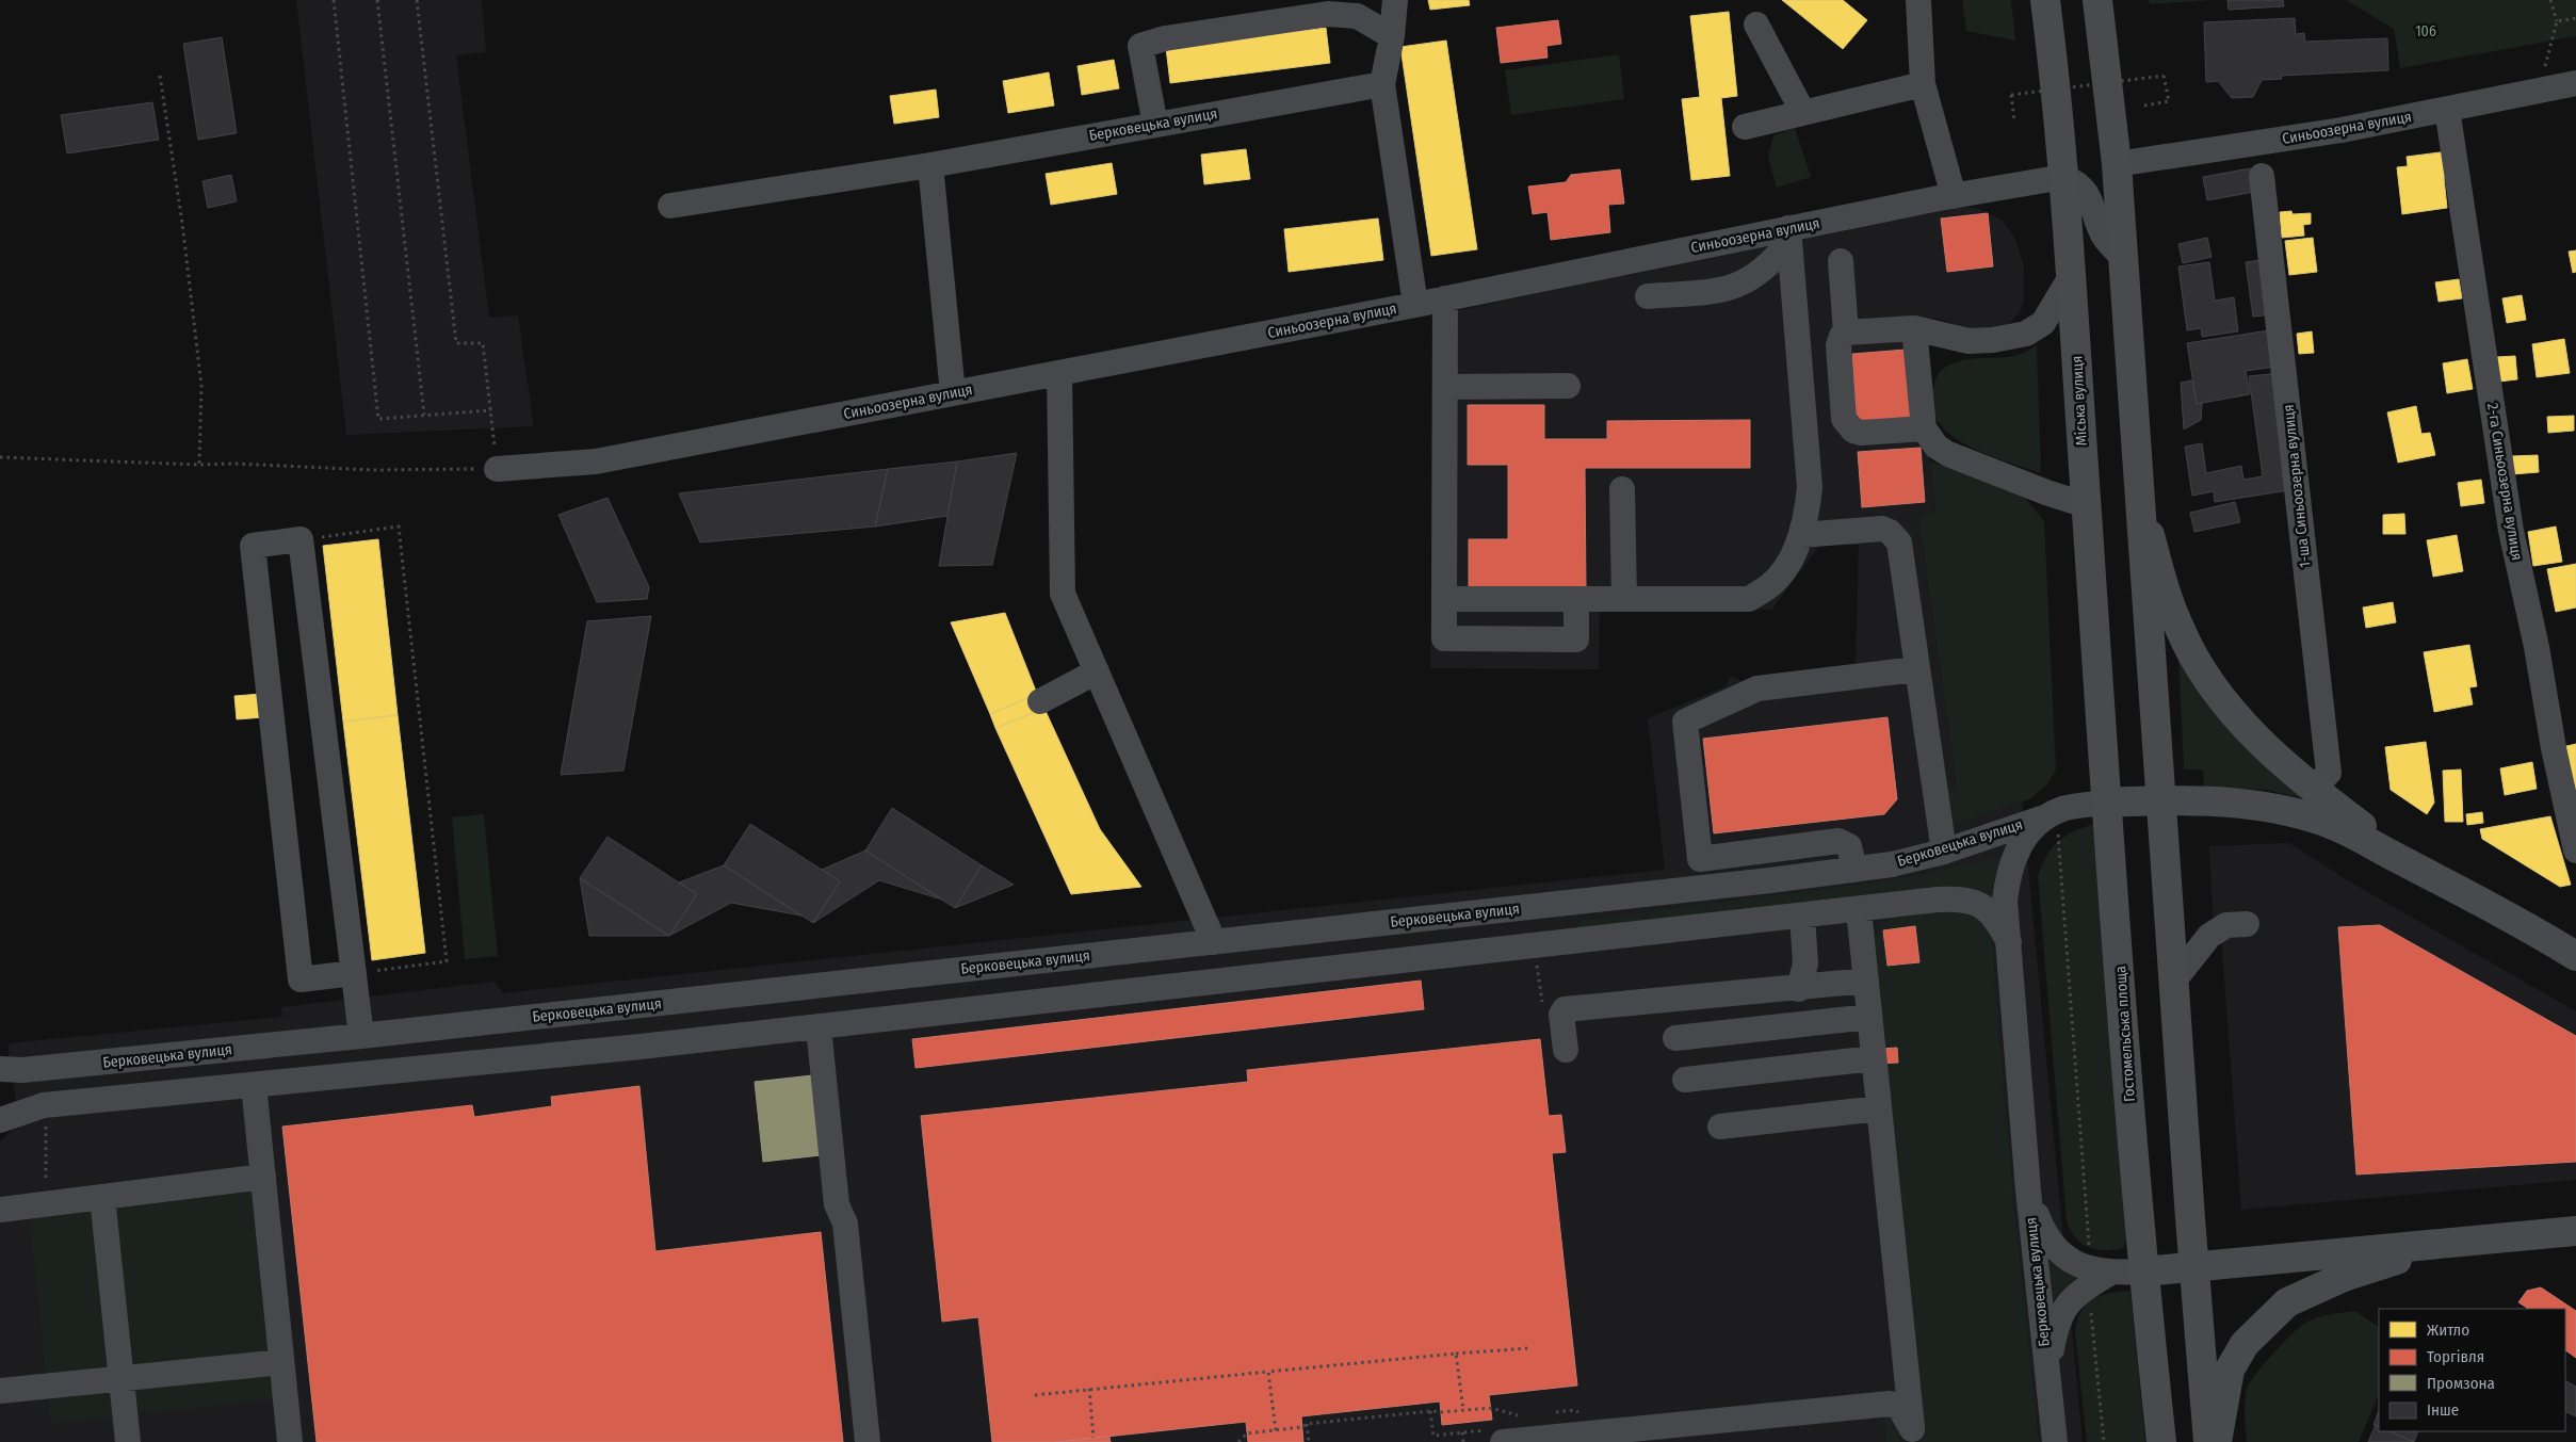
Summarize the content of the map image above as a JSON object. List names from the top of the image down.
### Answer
{
  "streets": {
    "main road": ["Міська вулиця", "Гостомельська площа"],
    "street": [
      "Берковецька вулиця",
      "Синьоозерна вулиця",
      "2-га Синьоозерна вулиця",
      "1-ша Синьоозерна вулиця"
    ]
  },
  "crossings": [
    ["Берковецька вулиця", "Міська вулиця"],
    ["Берковецька вулиця", "Гостомельська площа"],
    ["Синьоозерна вулиця", "Міська вулиця"],
    ["Синьоозерна вулиця", "2-га Синьоозерна вулиця"],
    ["Міська вулиця", "Гостомельська площа"]
  ],
  "parks": ["106"],
  "legend": [
    "Житло",
    "Торгівля",
    "Промзона",
    "Інше"
  ]
}
